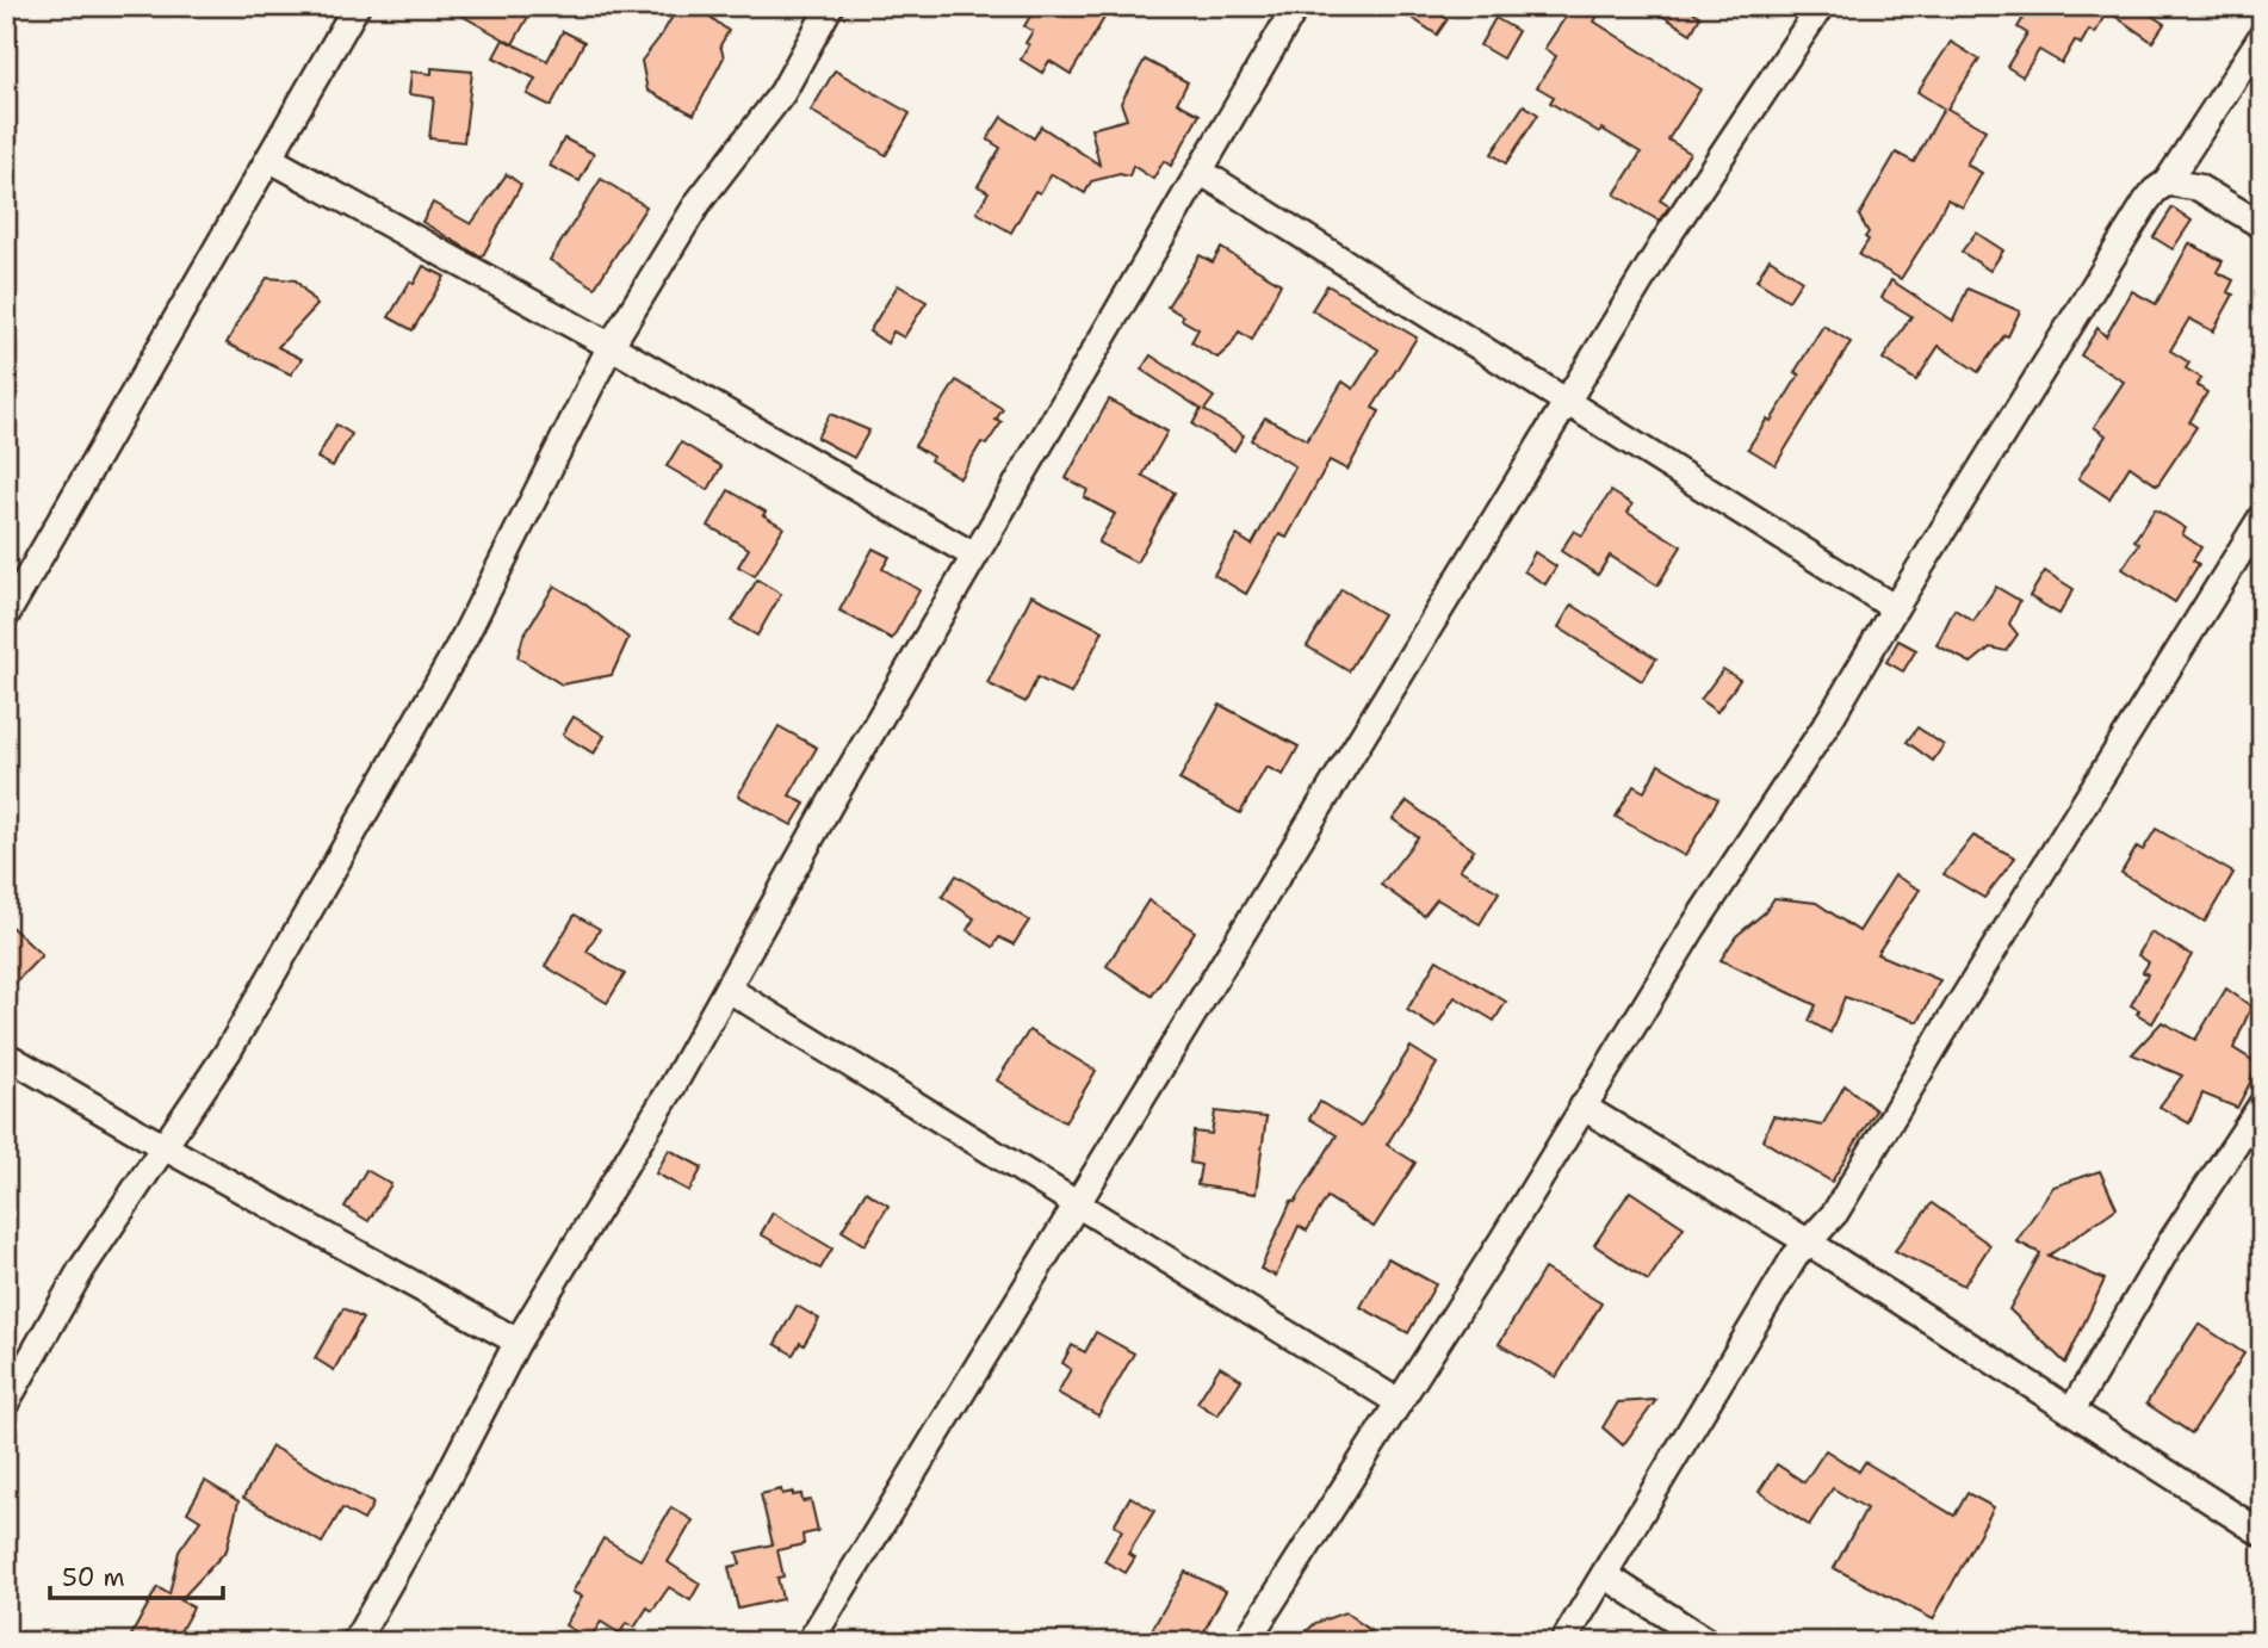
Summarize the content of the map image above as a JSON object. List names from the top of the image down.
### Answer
{
  "scale_bar": "50 m"
}
